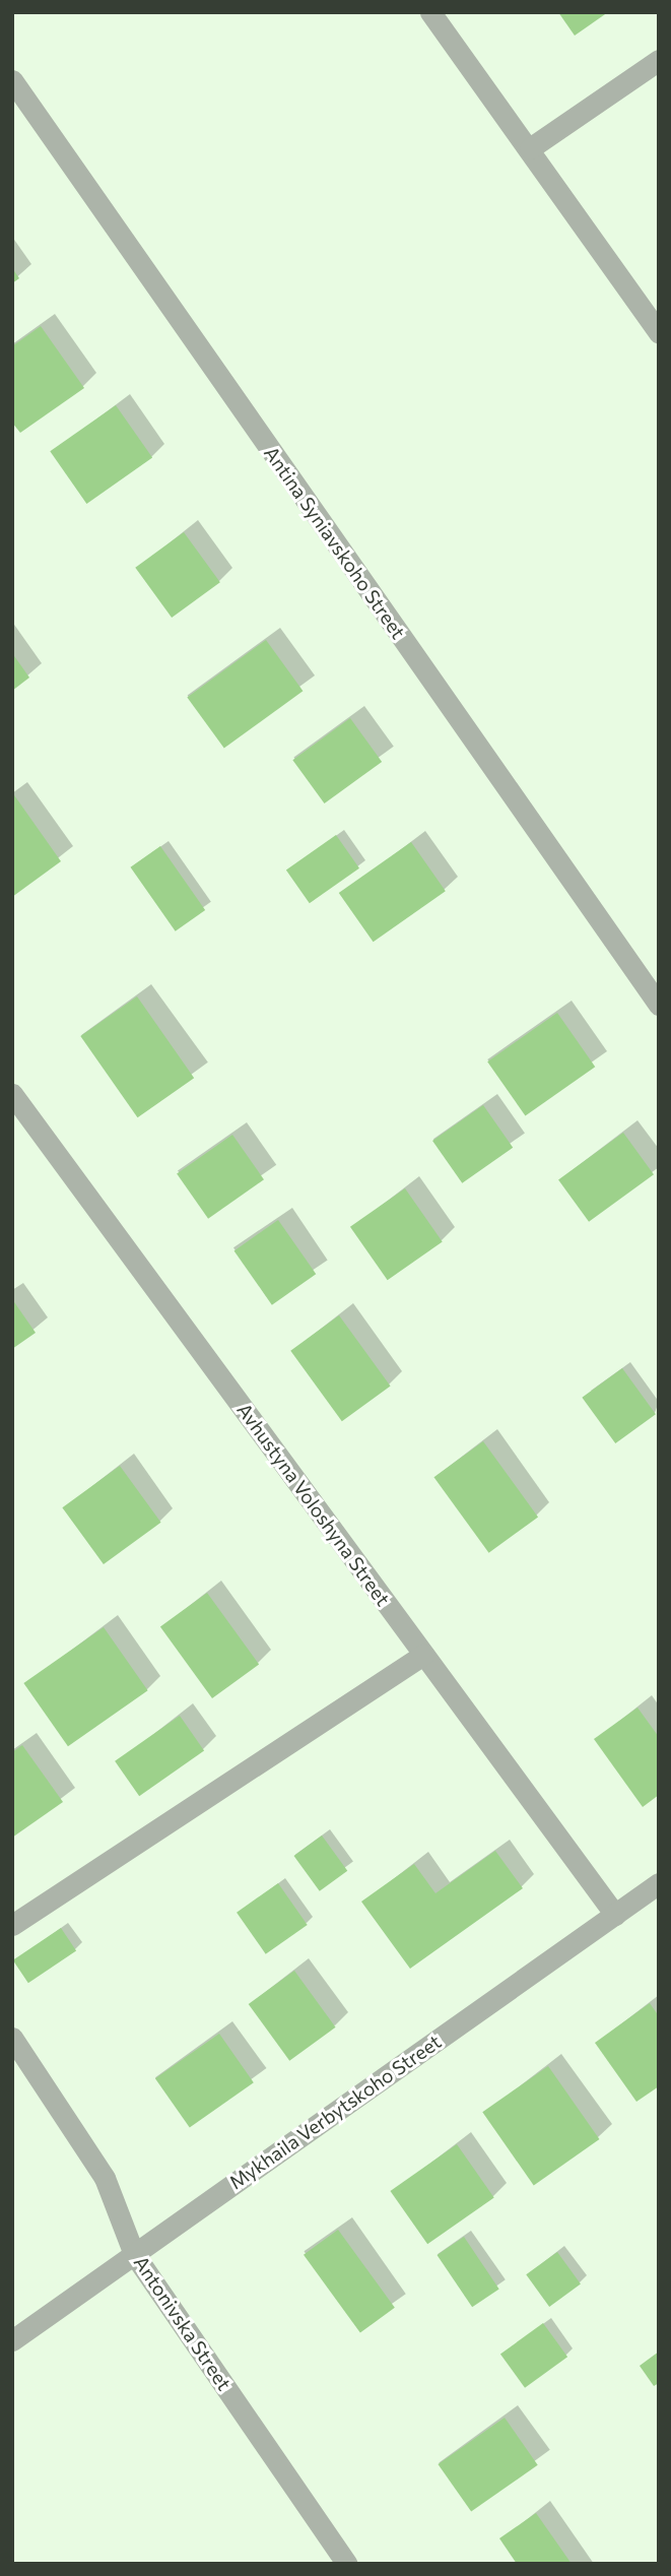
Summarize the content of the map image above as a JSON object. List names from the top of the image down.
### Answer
{
  "streets": {
    "street": [
      "Antina Syniavskoho Street",
      "Avhustyna Voloshyna Street",
      "Mykhaila Verbytskoho Street",
      "Antonivska Street"
    ]
  },
  "crossings": [
    ["Avhustyna Voloshyna Street", "Mykhaila Verbytskoho Street"],
    ["Mykhaila Verbytskoho Street", "Antonivska Street"]
  ]
}
